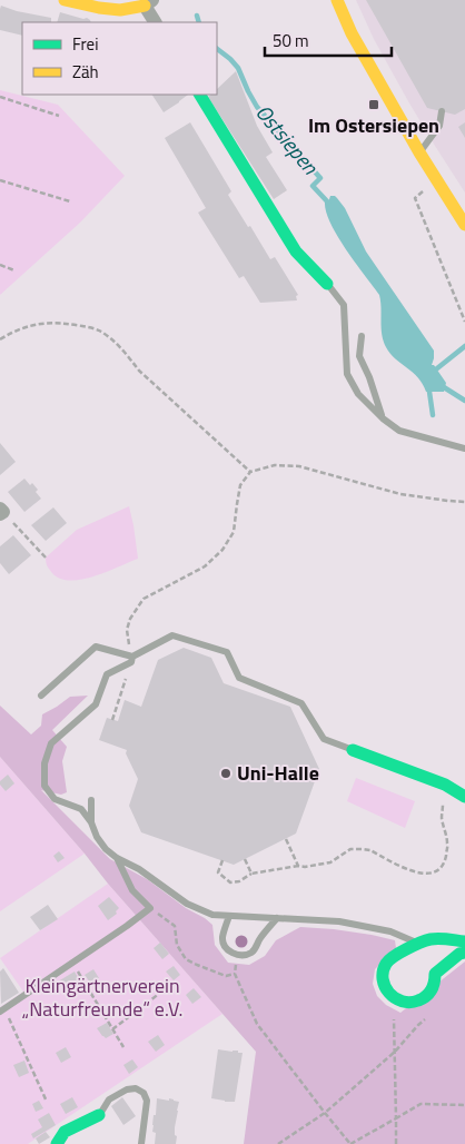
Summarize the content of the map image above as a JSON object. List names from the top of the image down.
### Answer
{
  "water": ["Ostsiepen"],
  "parks": ["Kleingärtnerverein „Naturfreunde“ e.V."],
  "places": {
    "transit": ["Im Ostersiepen"],
    "other": ["Uni-Halle"]
  },
  "legend": ["Frei", "Zäh"],
  "scale_bar": "50 m"
}
